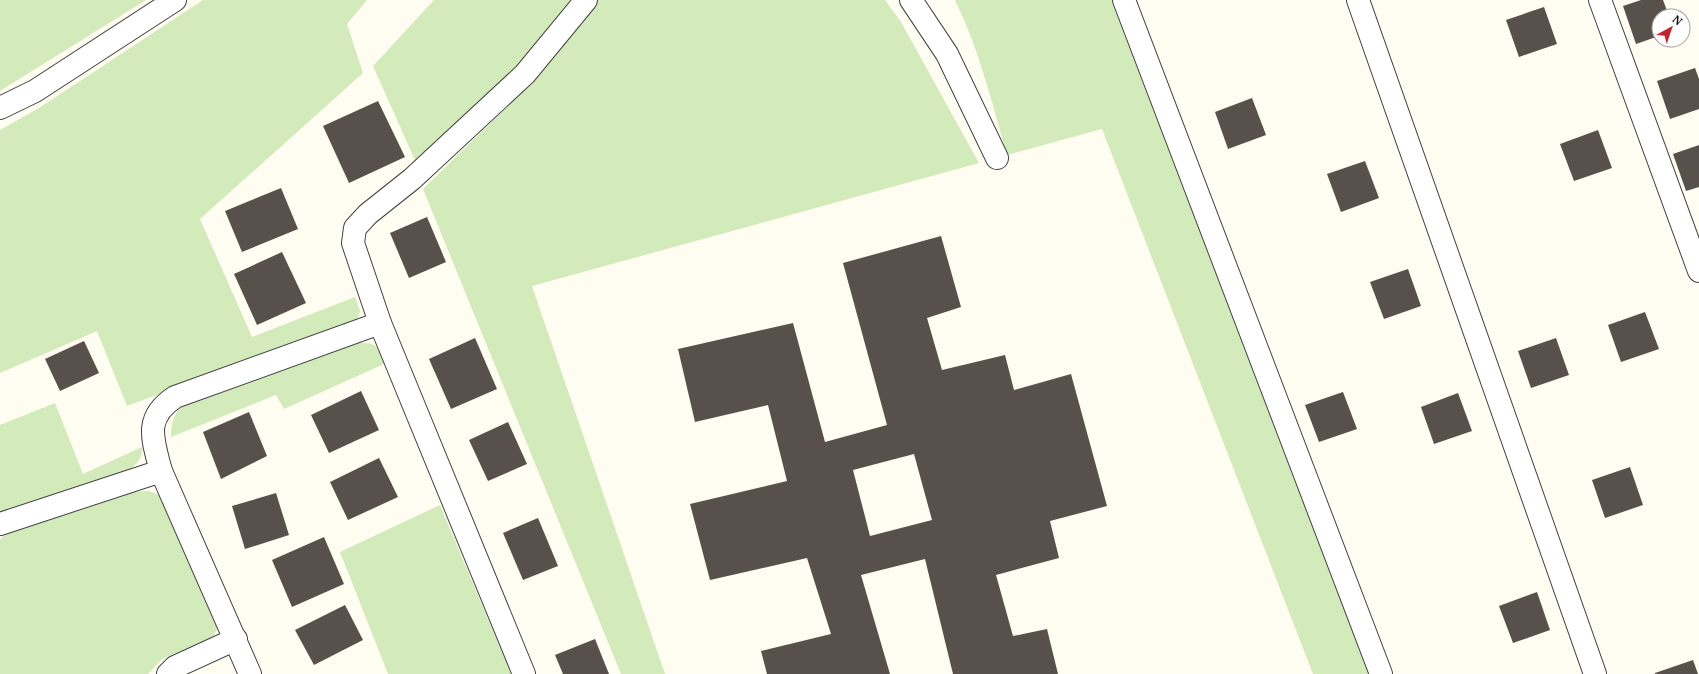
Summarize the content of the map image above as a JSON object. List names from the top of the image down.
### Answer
{
  "north": "top right"
}
